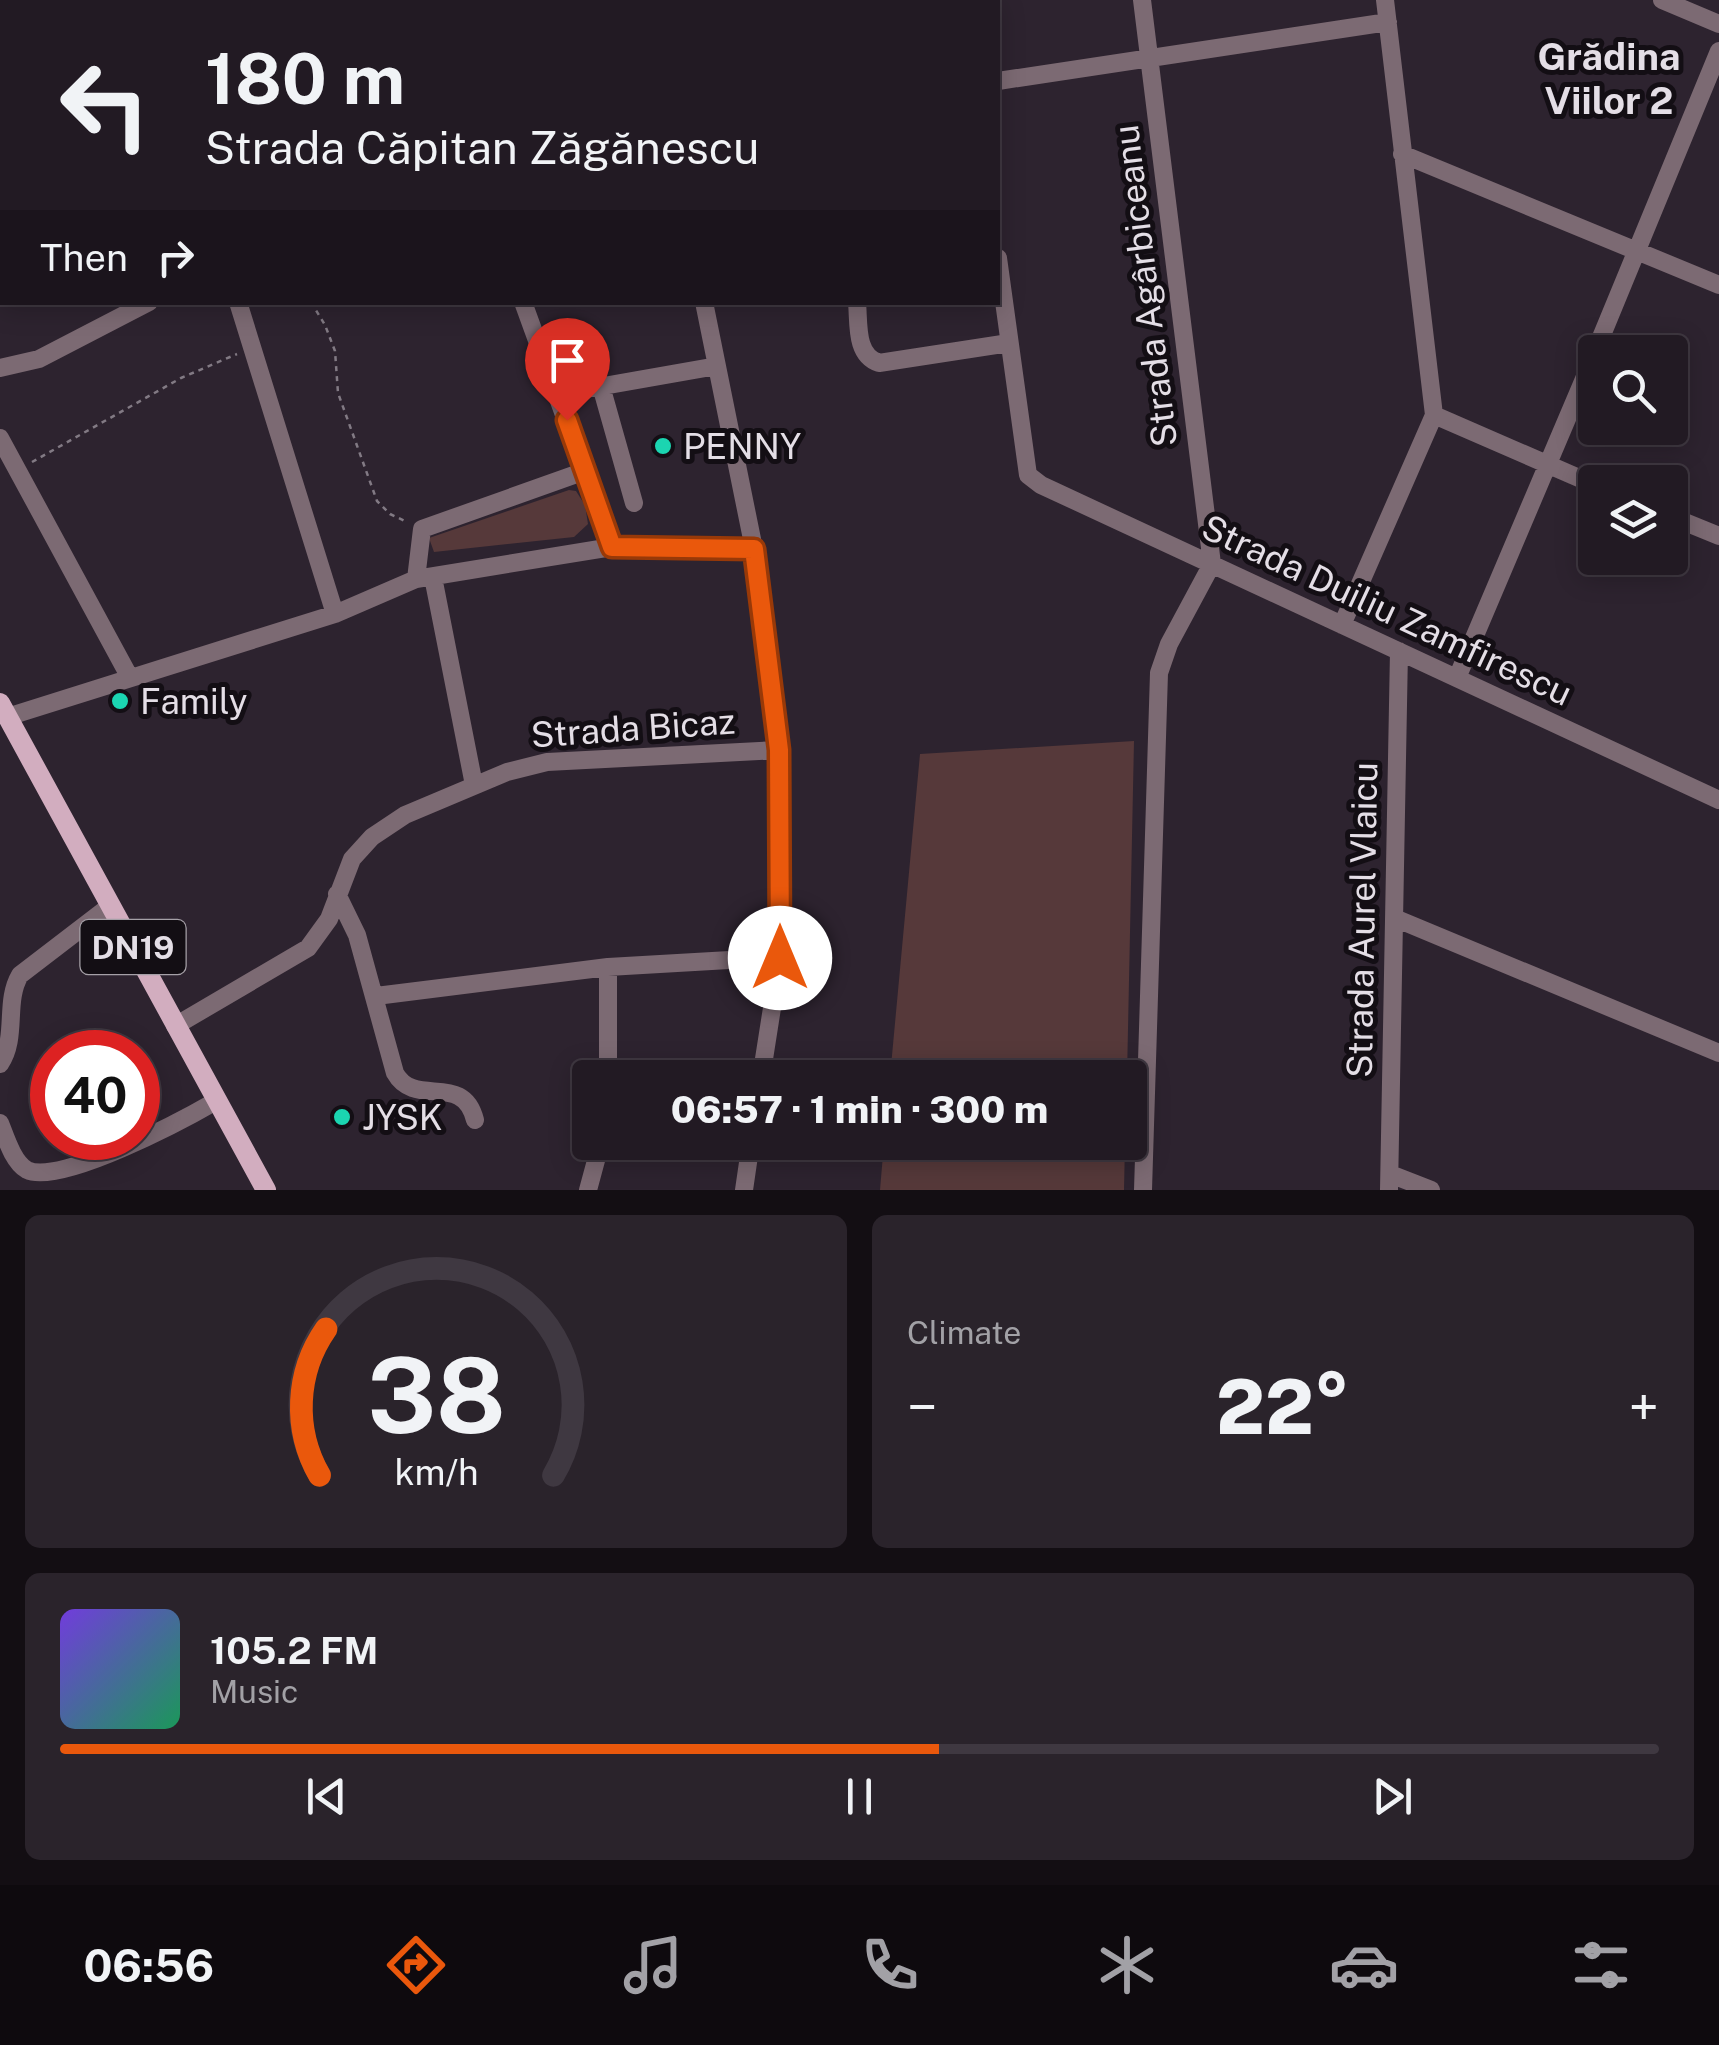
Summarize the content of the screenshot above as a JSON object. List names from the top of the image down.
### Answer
{
  "streets": {
    "main road": ["DN19"],
    "street": [
      "Strada Agârbiceanu",
      "Strada Duiliu Zamfirescu",
      "Strada Bicaz",
      "Strada Aurel Vlaicu"
    ]
  },
  "crossings": [
    ["Strada Agârbiceanu", "Strada Duiliu Zamfirescu"],
    ["Strada Duiliu Zamfirescu", "Strada Aurel Vlaicu"],
    ["Strada Bicaz", "DN19"]
  ],
  "districts": ["Grădina Viilor 2"],
  "places": ["PENNY", "Family", "JYSK"],
  "page": {
    "turn": ["180 m", "Strada Căpitan Zăgănescu"],
    "then": "Then",
    "limit": "40",
    "trip": "06:57 · 1 min · 300 m",
    "tile": "Climate",
    "heat": ["−", "22°", "+"],
    "song": ["105.2 FM", "Music"],
    "tabs": "06:56",
    "gauge": ["38", "km/h"]
  }
}
